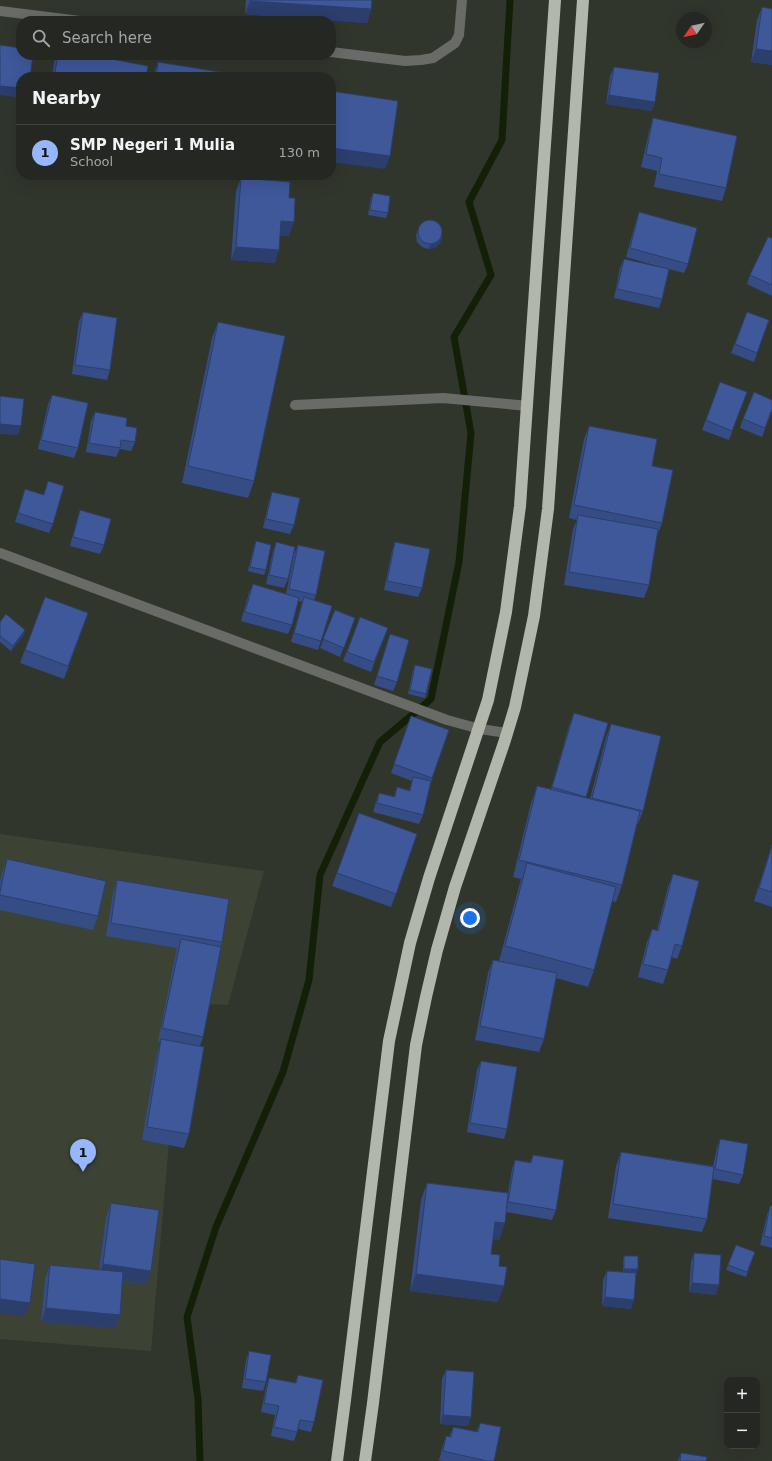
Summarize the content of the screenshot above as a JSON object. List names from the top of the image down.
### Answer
{
  "north": "bottom left",
  "page": {
    "search": "Search here",
    "heading": "Nearby",
    "list": [
      {
        "mark": "1",
        "name": "SMP Negeri 1 Mulia",
        "note": "School",
        "value": "130 m"
      }
    ],
    "pins": "1",
    "map_buttons": ["+", "−"]
  }
}
